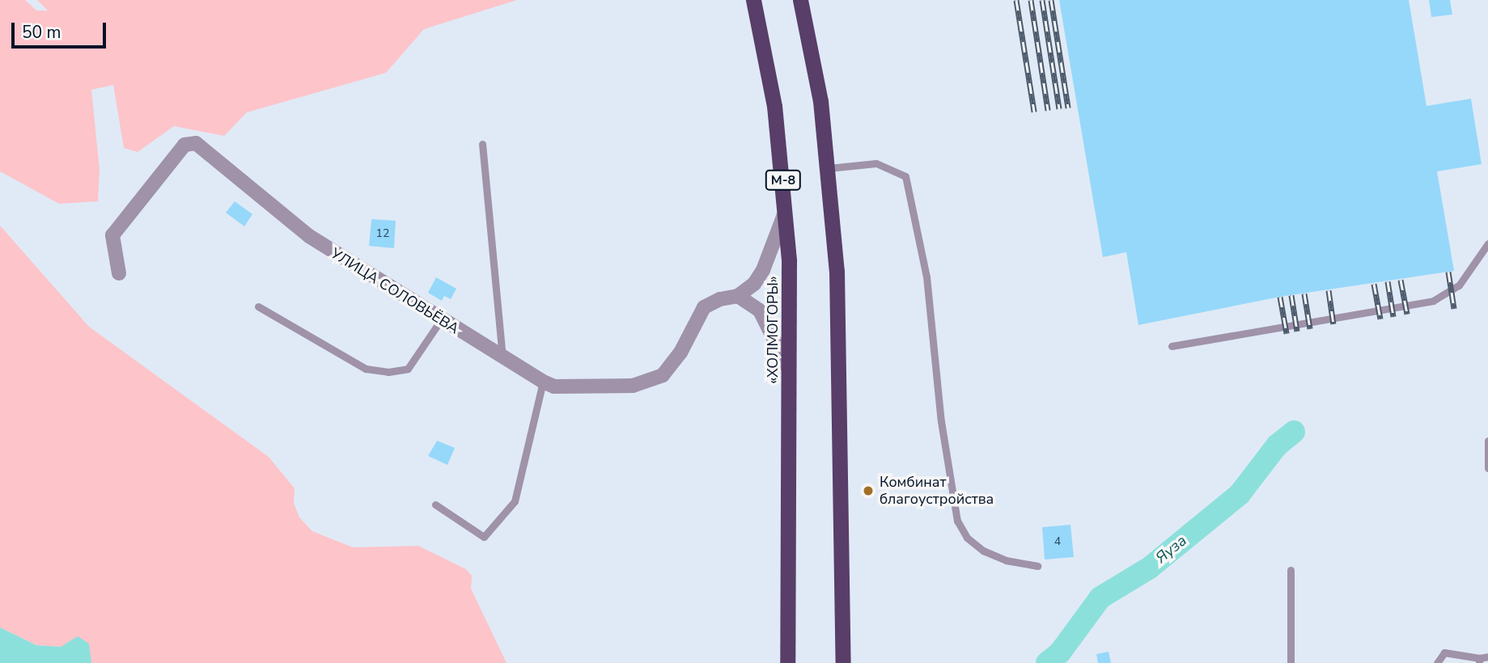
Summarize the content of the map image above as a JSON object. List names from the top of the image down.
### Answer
{
  "streets": {
    "highway": ["М-8", "«ХОЛМОГОРЫ»"],
    "street": ["УЛИЦА СОЛОВЬЁВА"]
  },
  "crossings": [
    ["УЛИЦА СОЛОВЬЁВА", "«ХОЛМОГОРЫ»"]
  ],
  "water": ["Яуза"],
  "places": ["Комбинат благоустройства"],
  "house_numbers": ["12", "4"],
  "scale_bar": "50 m"
}
